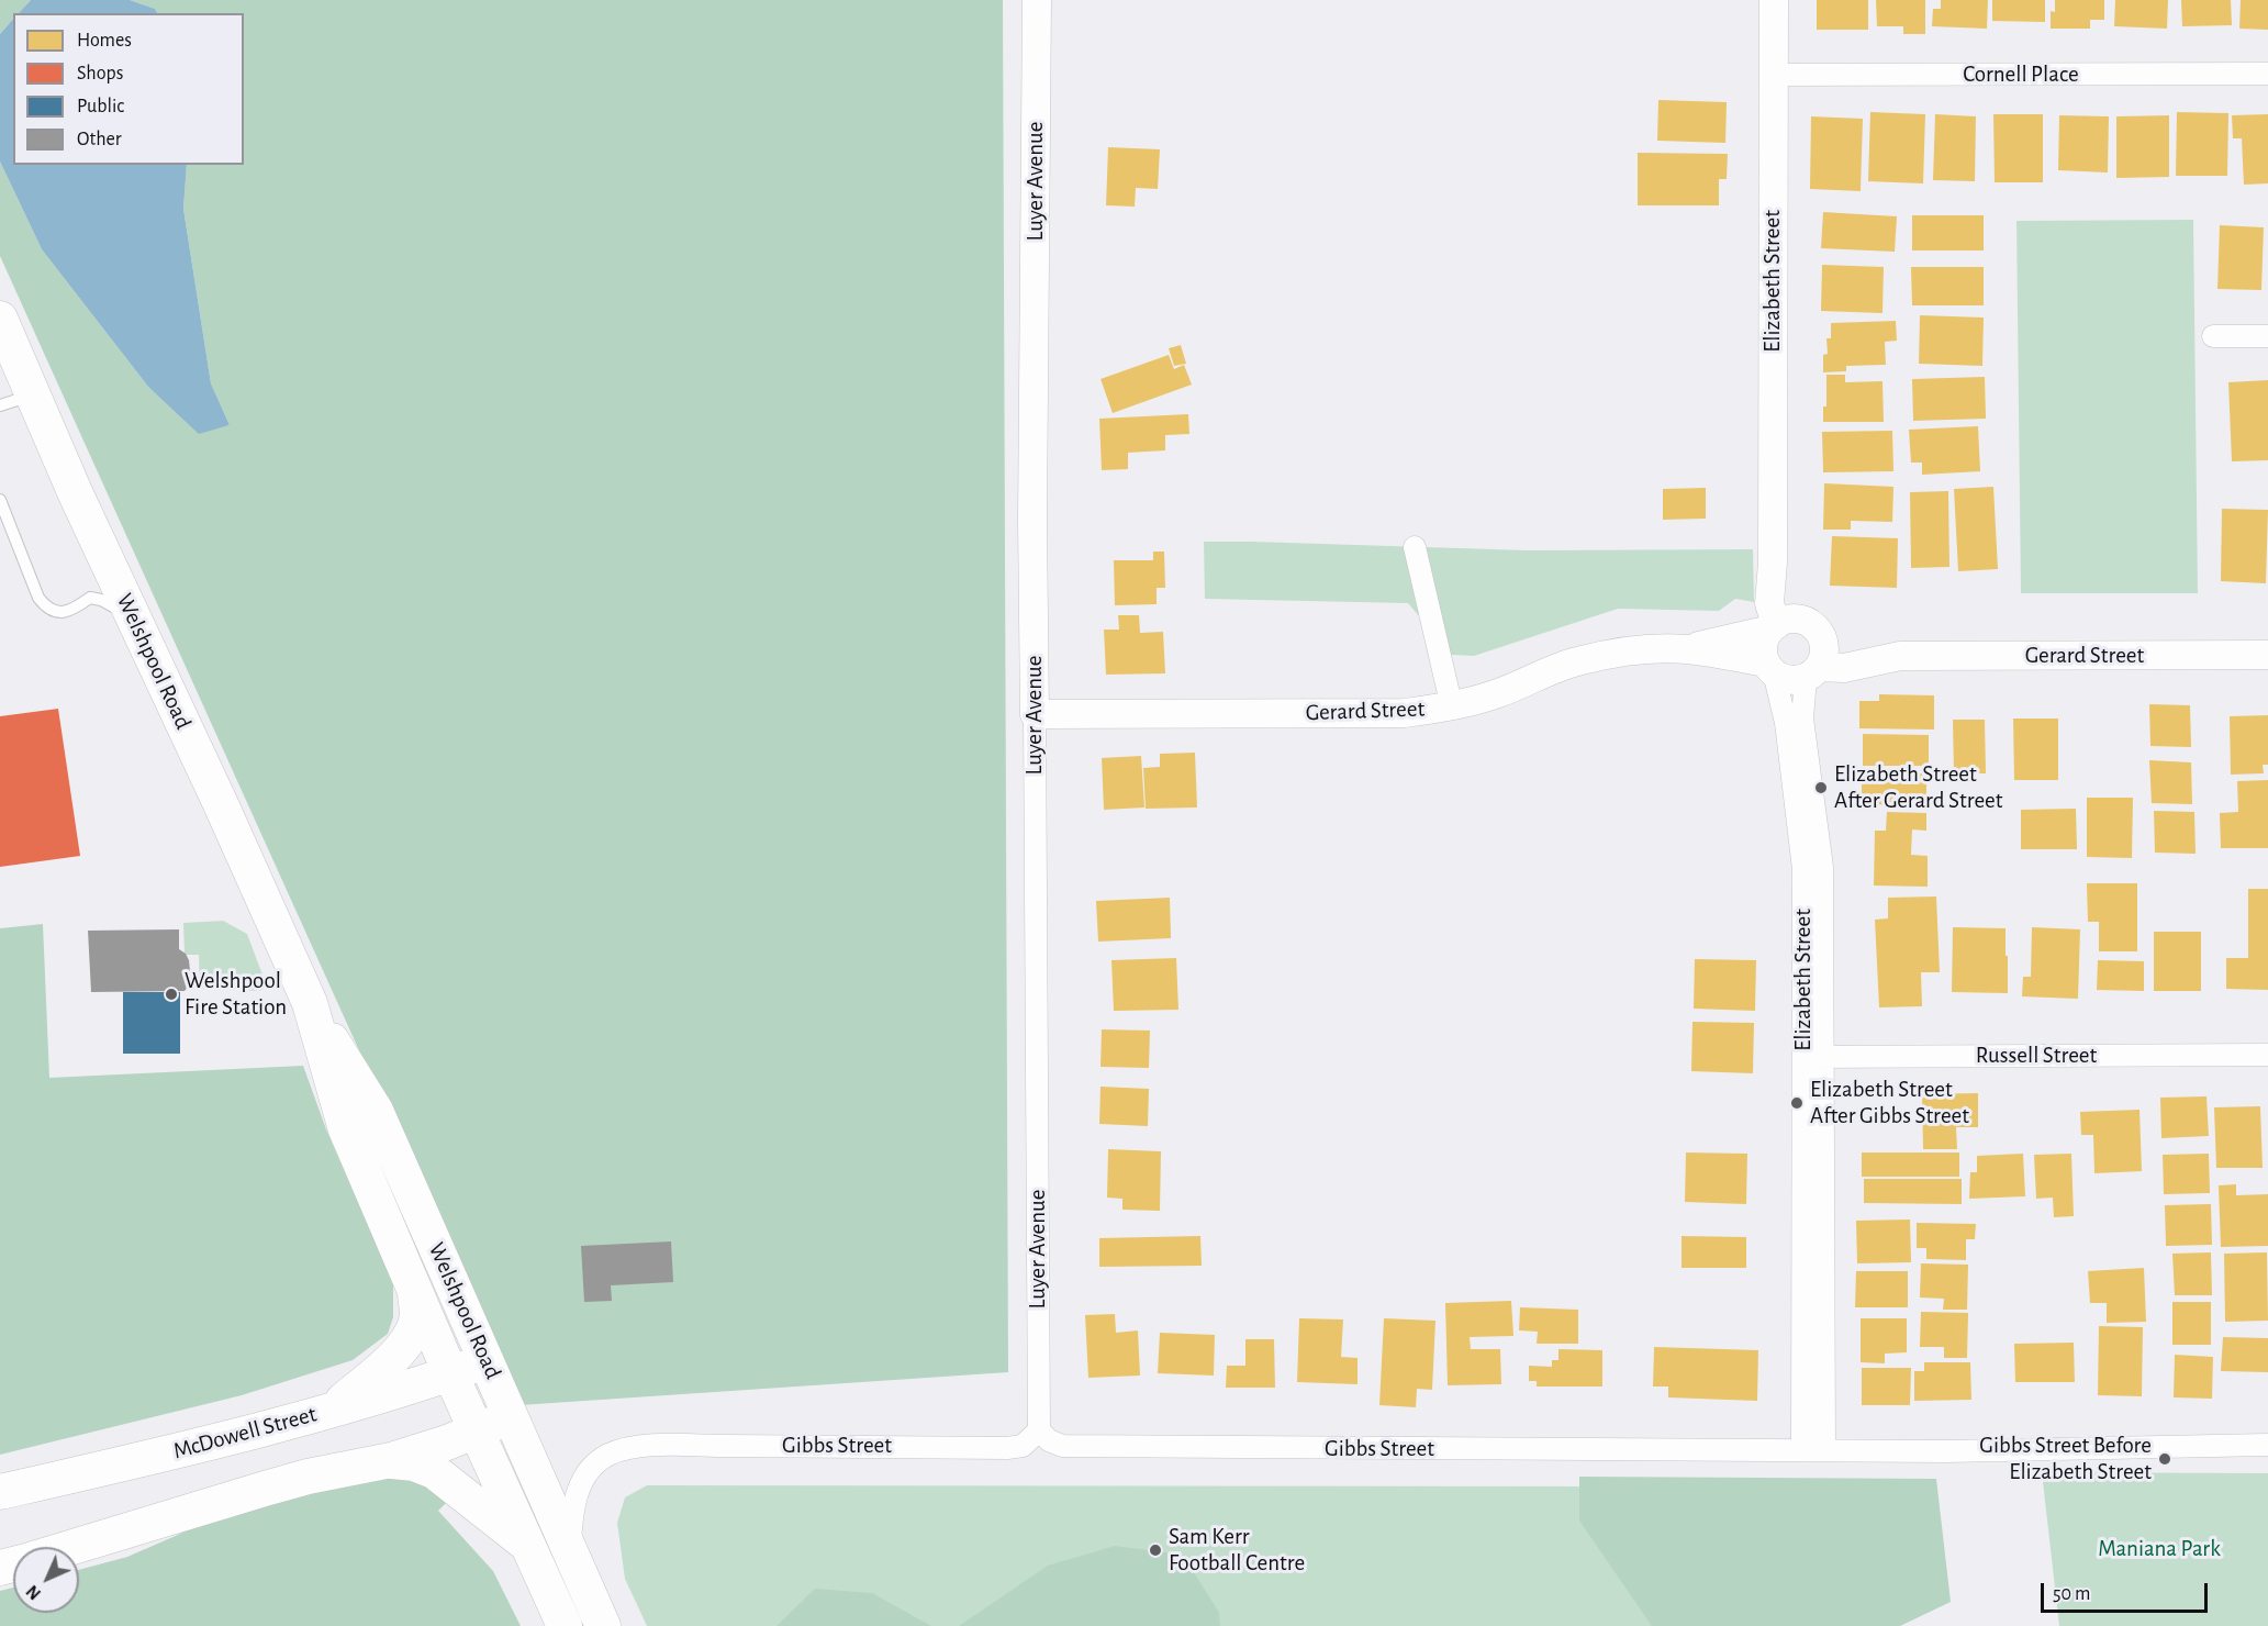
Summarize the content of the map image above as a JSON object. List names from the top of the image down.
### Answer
{
  "streets": {
    "main road": ["Welshpool Road", "McDowell Street"],
    "street": [
      "Cornell Place",
      "Luyer Avenue",
      "Elizabeth Street",
      "Gerard Street",
      "Russell Street",
      "Gibbs Street"
    ]
  },
  "crossings": [
    ["Cornell Place", "Elizabeth Street"],
    ["Luyer Avenue", "Gerard Street"],
    ["Luyer Avenue", "Gibbs Street"],
    ["Elizabeth Street", "Gerard Street"],
    ["Elizabeth Street", "Russell Street"],
    ["Elizabeth Street", "Gibbs Street"],
    ["Welshpool Road", "McDowell Street"],
    ["Welshpool Road", "Gibbs Street"]
  ],
  "parks": ["Maniana Park"],
  "places": [
    "Elizabeth Street After Gerard Street",
    "Welshpool Fire Station",
    "Elizabeth Street After Gibbs Street",
    "Gibbs Street Before Elizabeth Street",
    "Sam Kerr Football Centre"
  ],
  "legend": [
    "Homes",
    "Shops",
    "Public",
    "Other"
  ],
  "scale_bar": "50 m",
  "north": "bottom left"
}
